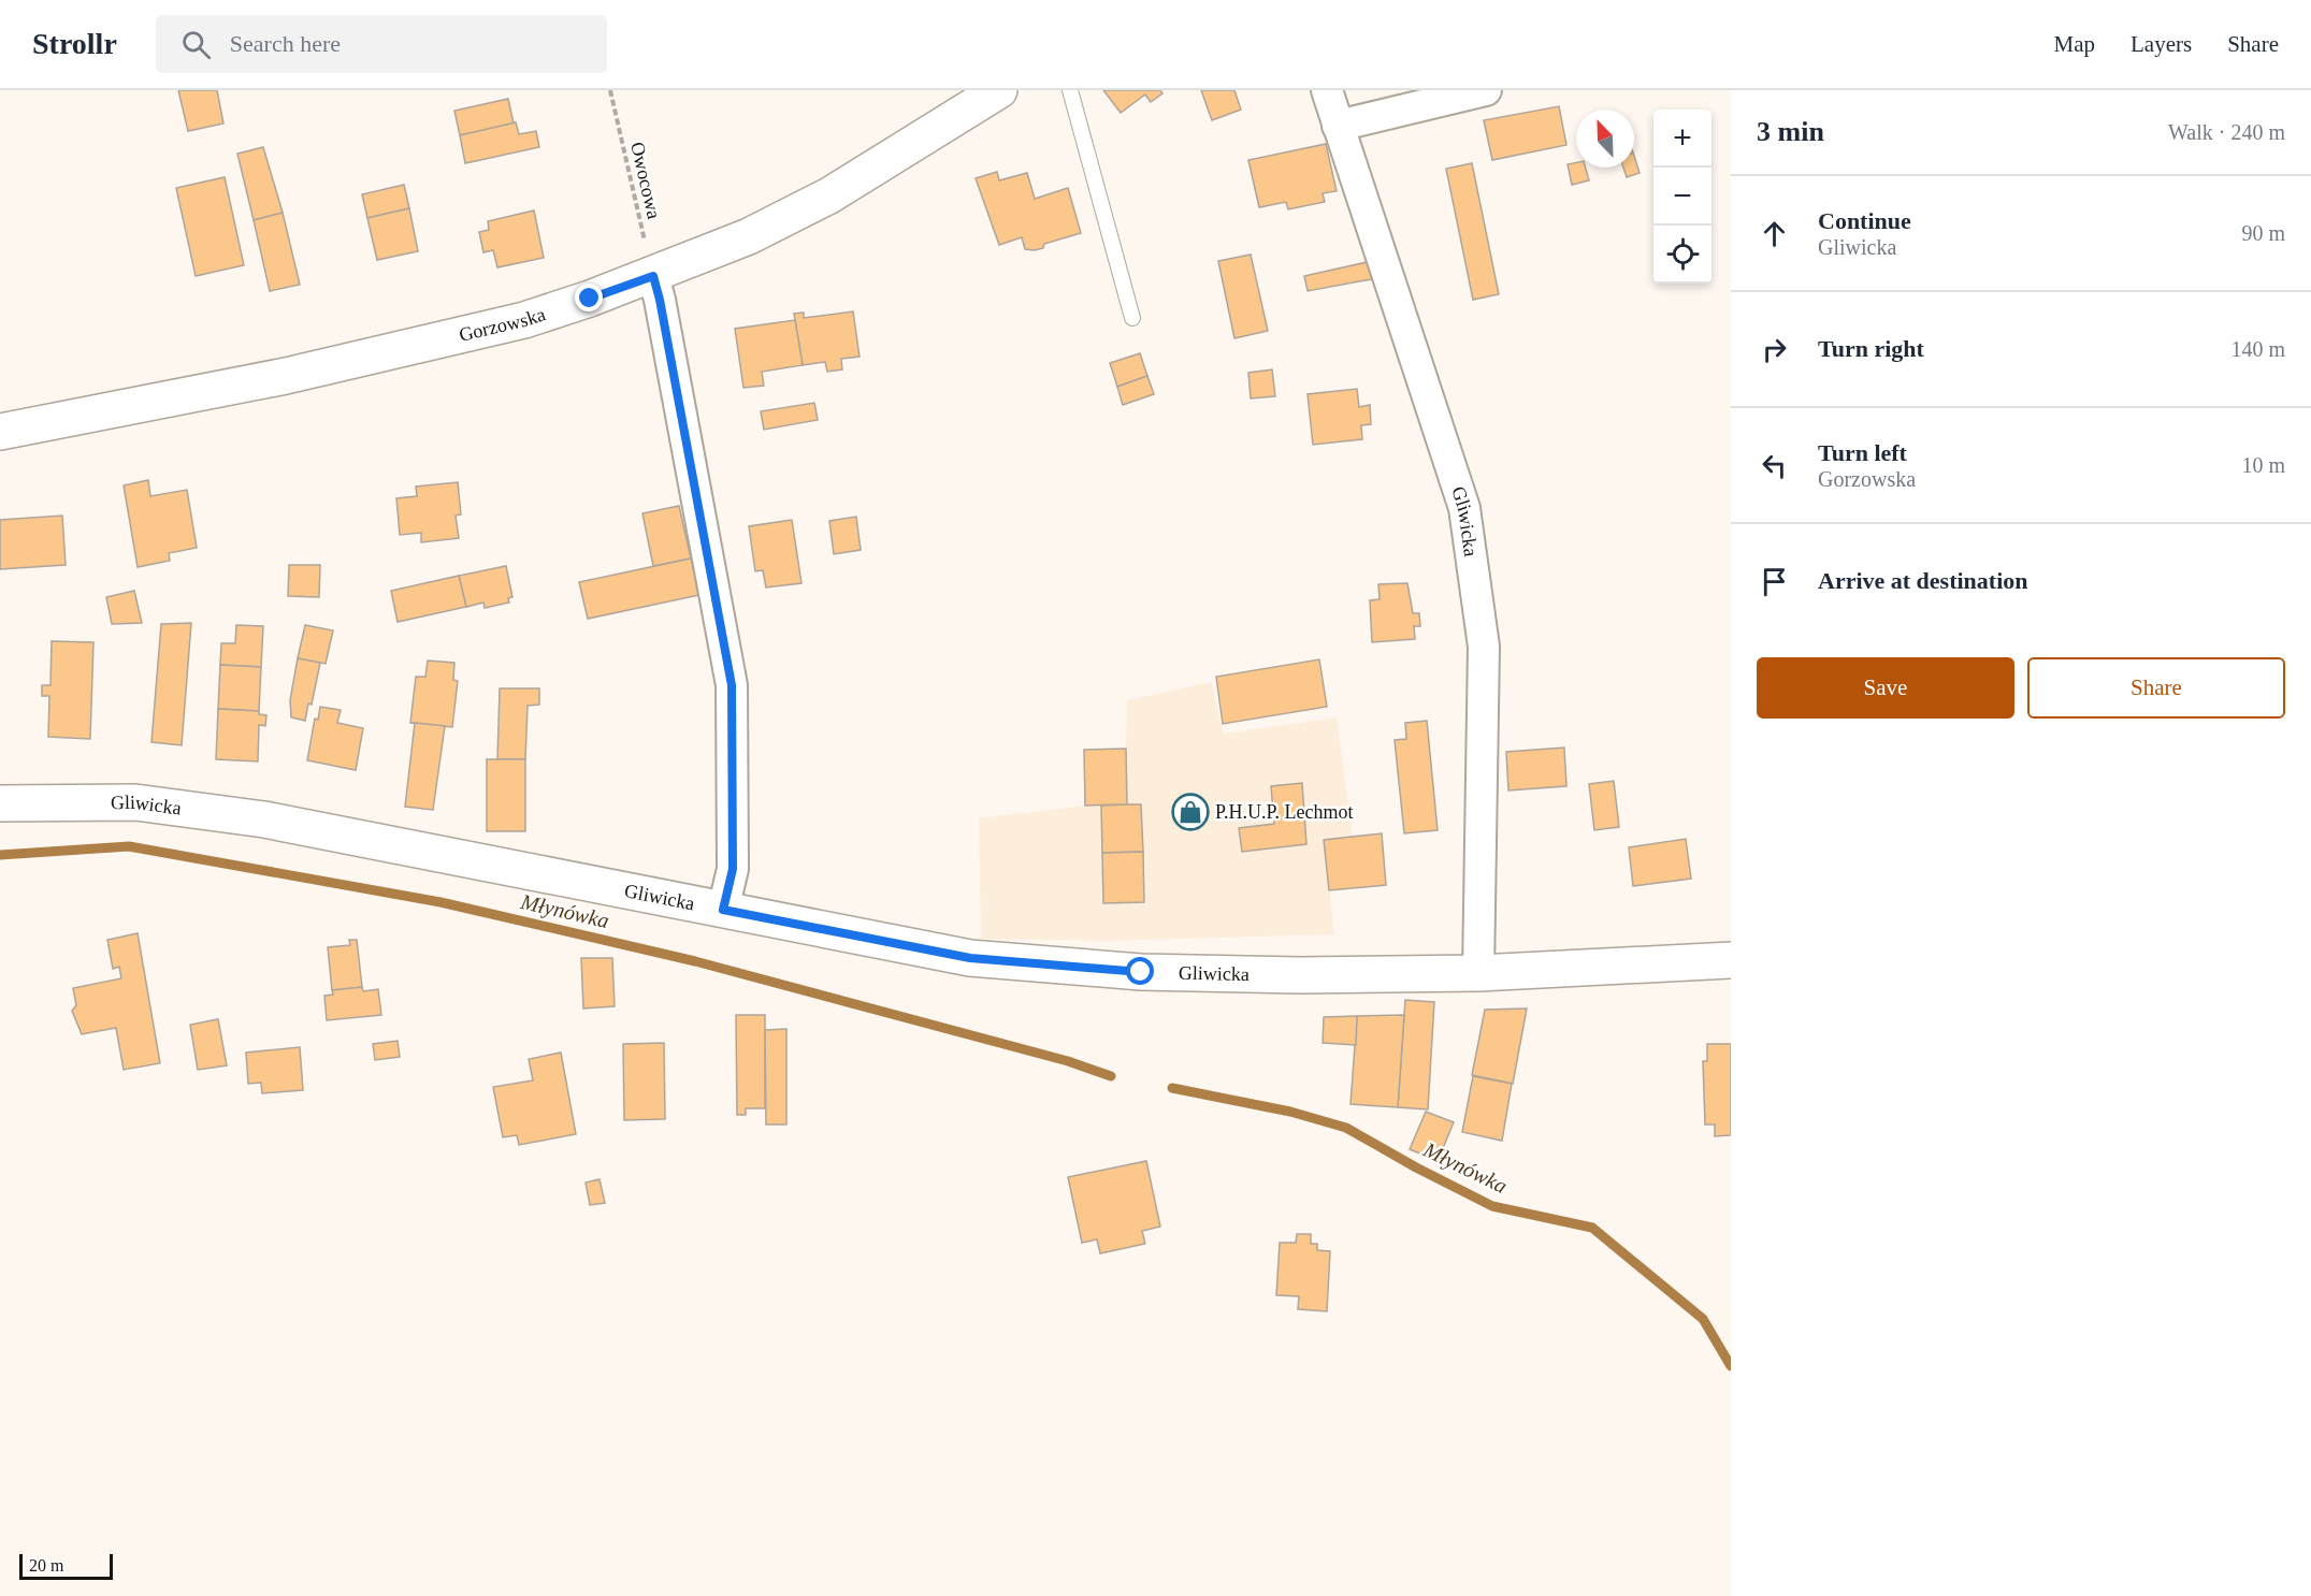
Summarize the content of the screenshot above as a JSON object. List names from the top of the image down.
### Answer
{
  "streets": {
    "street": ["Gorzowska", "Gliwicka"],
    "path": ["Owocowa"]
  },
  "crossings": [
    ["Owocowa", "Gorzowska"]
  ],
  "water": ["Młynówka"],
  "places": {
    "shop": ["P.H.U.P. Lechmot"]
  },
  "scale_bar": "20 m",
  "north": "top left",
  "page": {
    "header": "Strollr",
    "search": "Search here",
    "nav": ["Map", "Layers", "Share"],
    "heading": ["3 min", "Walk · 240 m"],
    "map_buttons": ["+", "−"],
    "list": [
      ["Continue", "Gliwicka", "90 m"],
      ["Turn right", "140 m"],
      ["Turn left", "Gorzowska", "10 m"],
      "Arrive at destination"
    ],
    "buttons": ["Save", "Share"],
    "scale": "20 m"
  }
}
